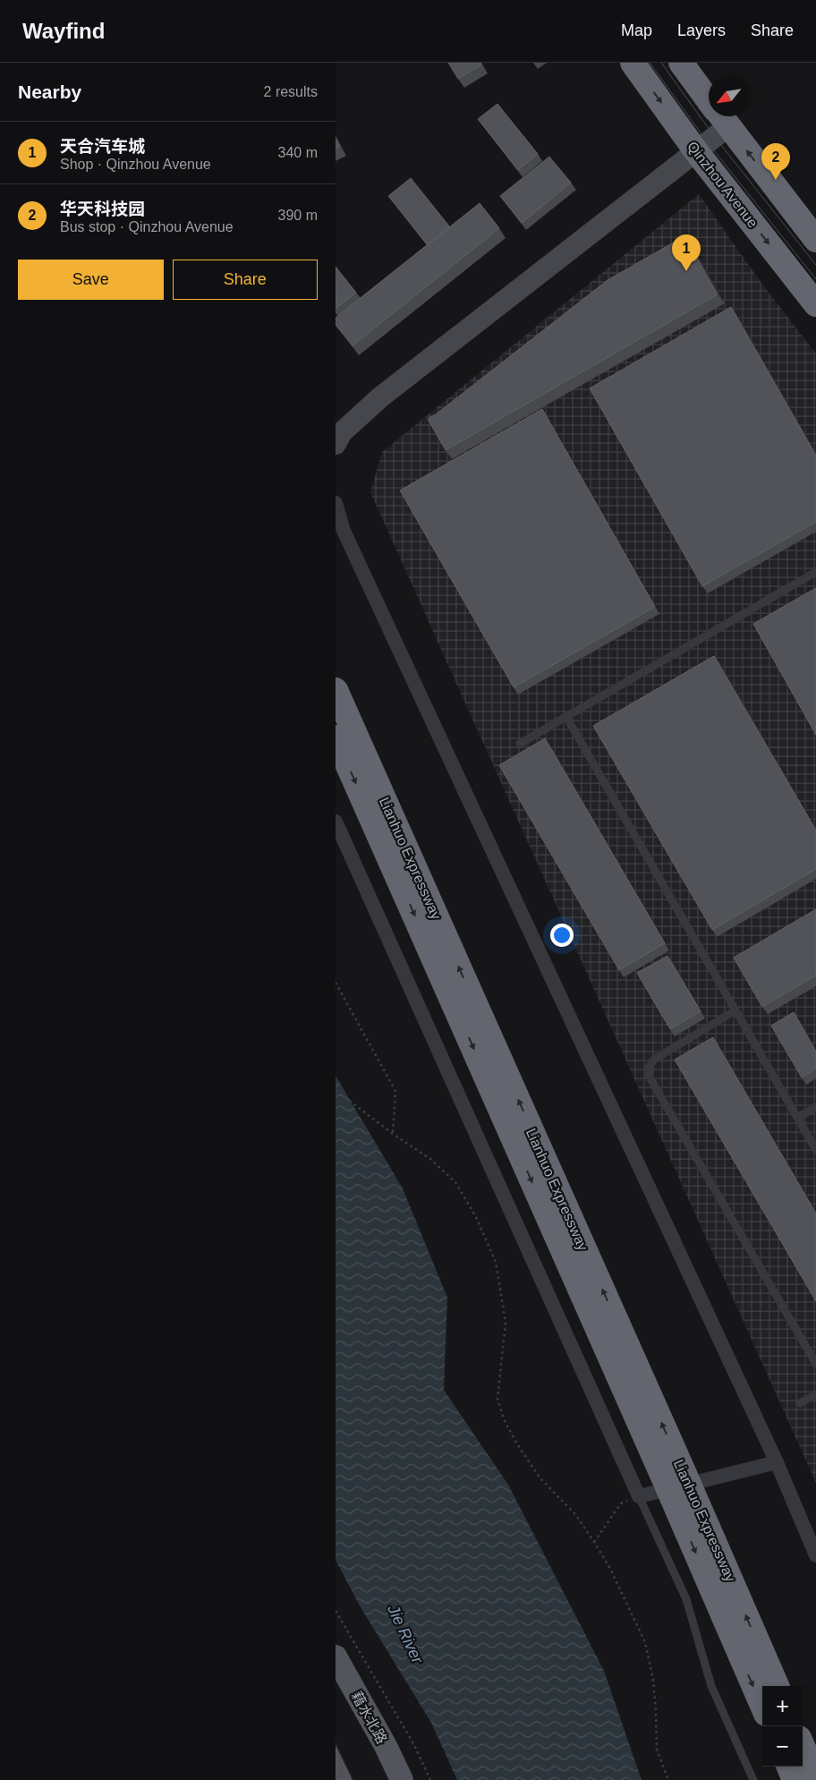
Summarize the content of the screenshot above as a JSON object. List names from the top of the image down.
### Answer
{
  "streets": {
    "highway": ["Qinzhou Avenue", "Lianhuo Expressway"],
    "main road": ["藉水北路"]
  },
  "water": ["Jie River"],
  "north": "bottom left",
  "page": {
    "header": "Wayfind",
    "nav": ["Map", "Layers", "Share"],
    "heading": ["Nearby", "2 results"],
    "list": [
      {
        "mark": "1",
        "name": "天合汽车城",
        "note": "Shop · Qinzhou Avenue",
        "value": "340 m"
      },
      {
        "mark": "2",
        "name": "华天科技园",
        "note": "Bus stop · Qinzhou Avenue",
        "value": "390 m"
      }
    ],
    "pins": ["2", "1"],
    "buttons": ["Save", "Share"],
    "map_buttons": ["+", "−"]
  }
}
